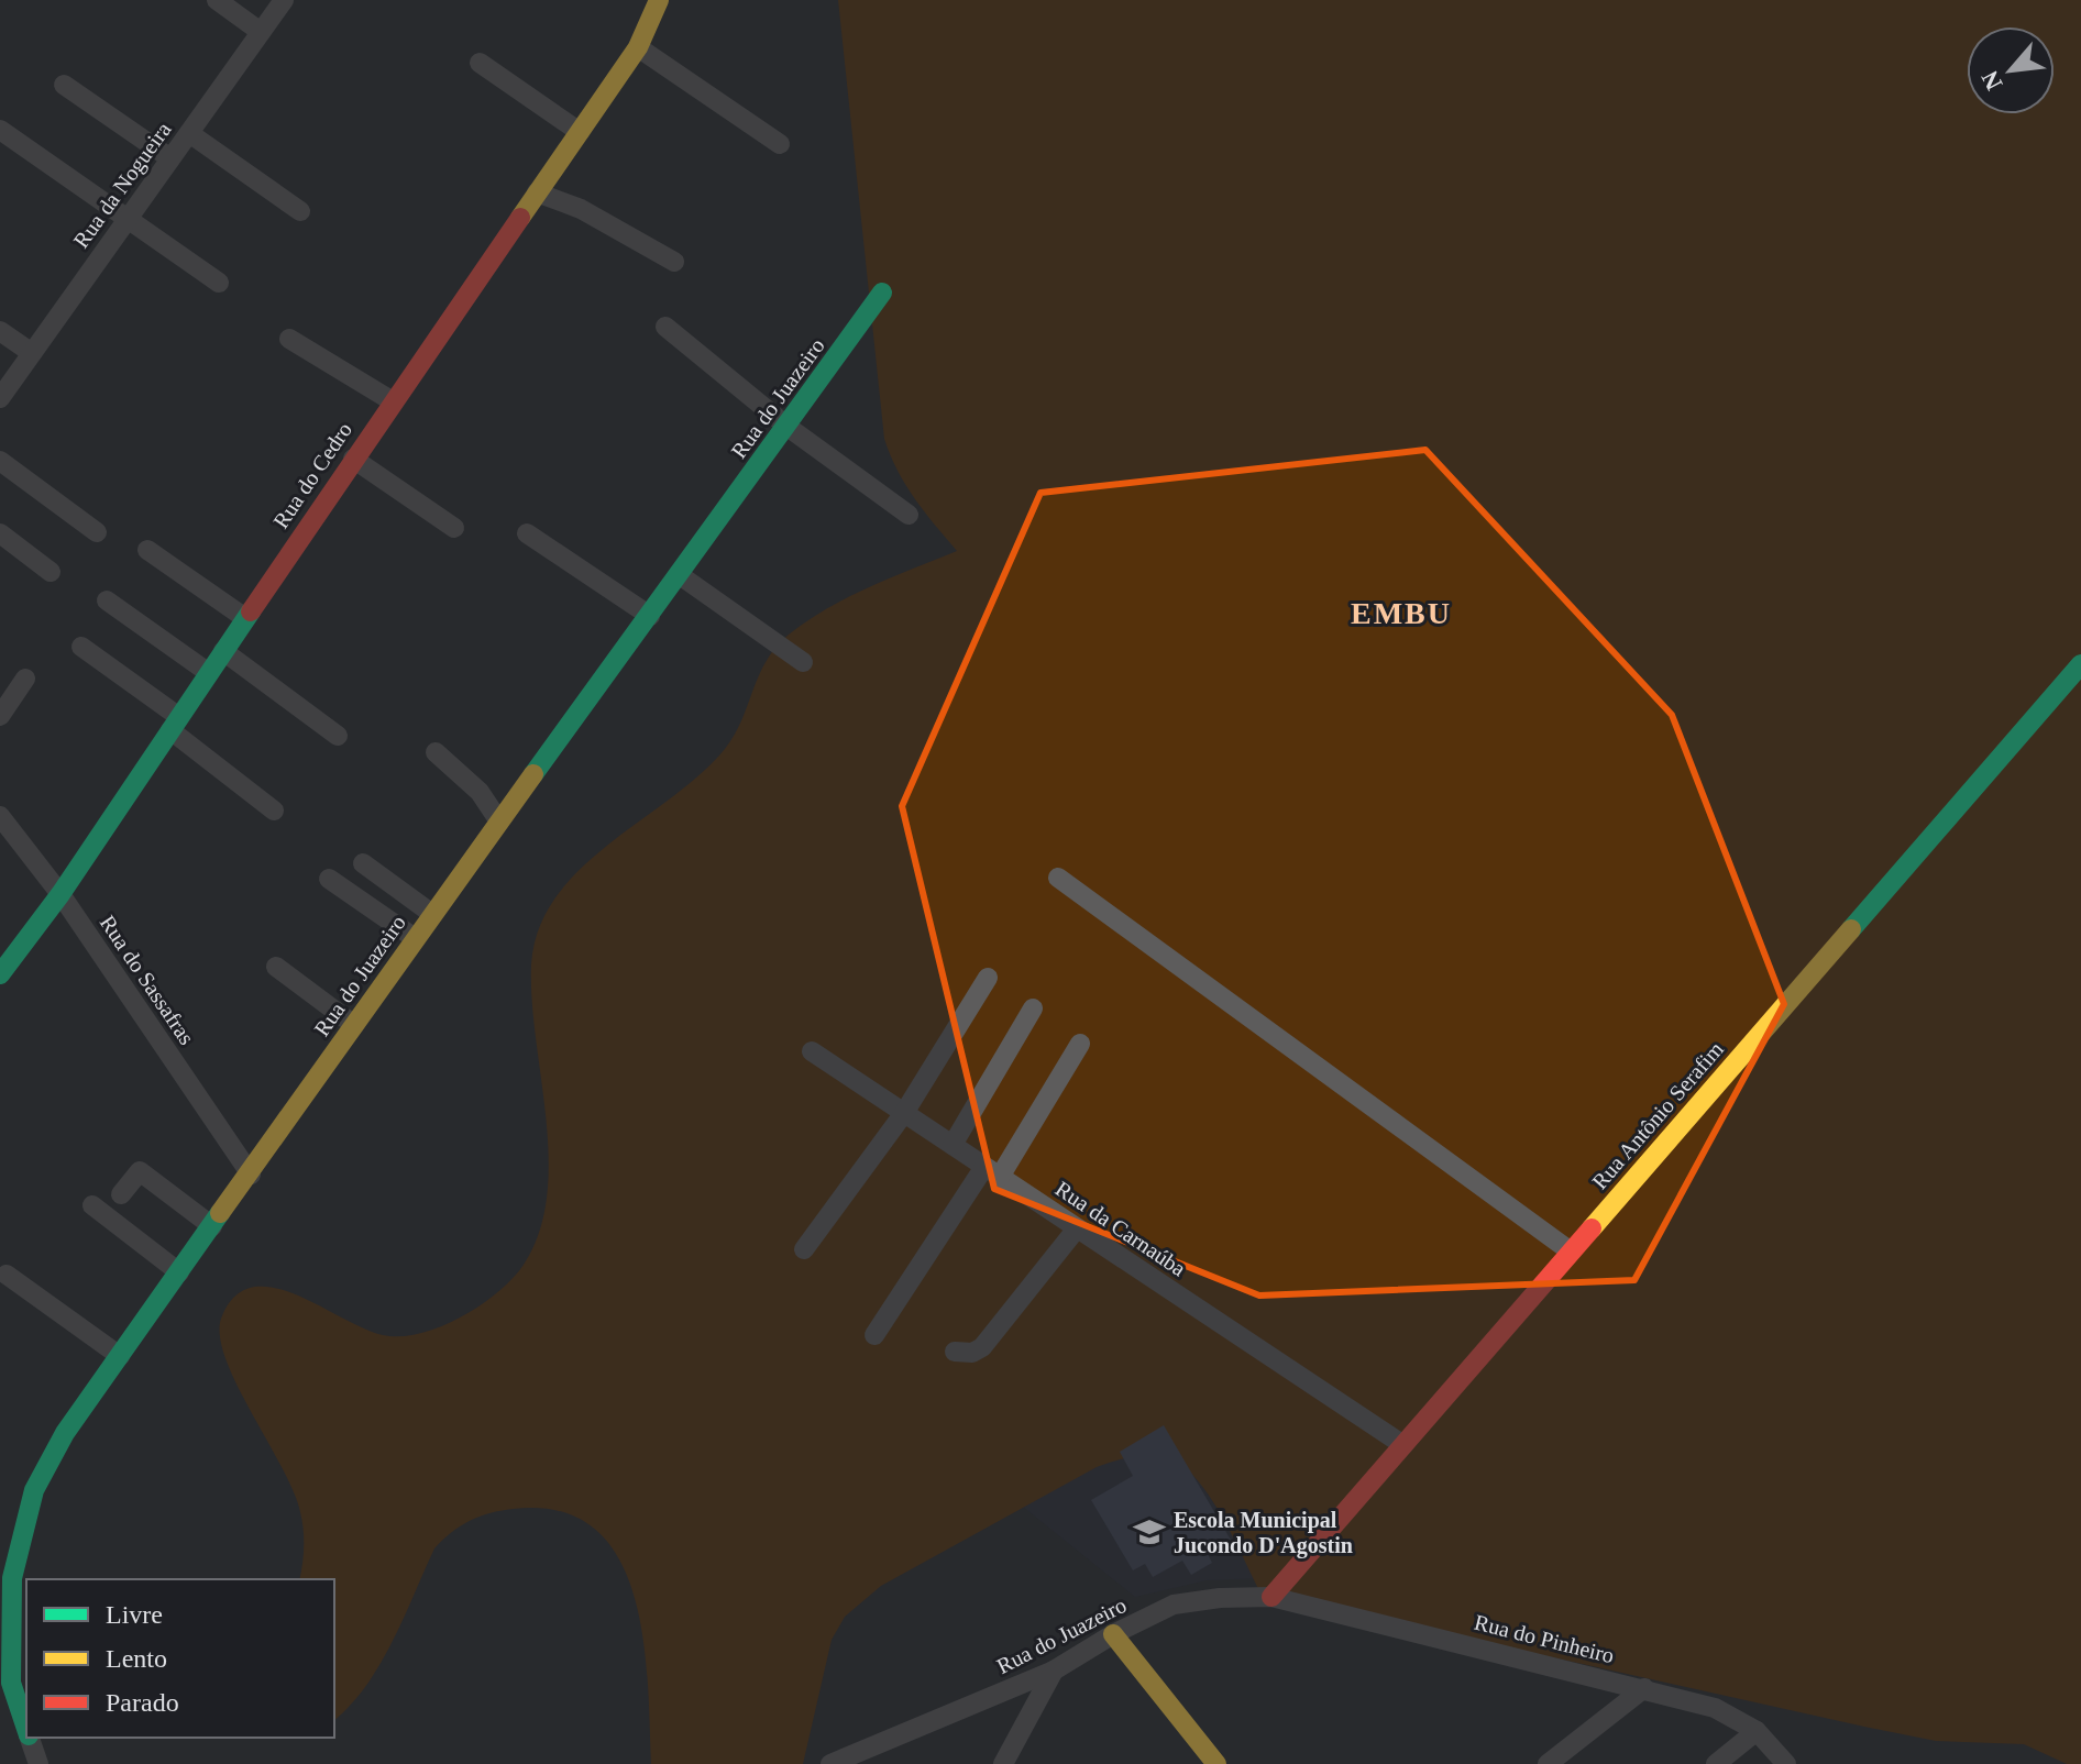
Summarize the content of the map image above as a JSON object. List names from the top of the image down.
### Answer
{
  "streets": {
    "street": [
      "Rua da Nogueira",
      "Rua do Juazeiro",
      "Rua do Cedro",
      "Rua do Sassafras",
      "Rua Antônio Serafim",
      "Rua da Carnaúba",
      "Rua do Pinheiro"
    ]
  },
  "crossings": [
    ["Rua do Juazeiro", "Rua do Sassafras"],
    ["Rua do Juazeiro", "Rua Antônio Serafim"],
    ["Rua do Juazeiro", "Rua do Pinheiro"],
    ["Rua do Cedro", "Rua do Sassafras"],
    ["Rua Antônio Serafim", "Rua da Carnaúba"],
    ["Rua Antônio Serafim", "Rua do Pinheiro"]
  ],
  "districts": ["EMBU"],
  "places": {
    "school or university": ["Escola Municipal Jucondo D'Agostin"]
  },
  "legend": ["Livre", "Lento", "Parado"],
  "north": "bottom left"
}
